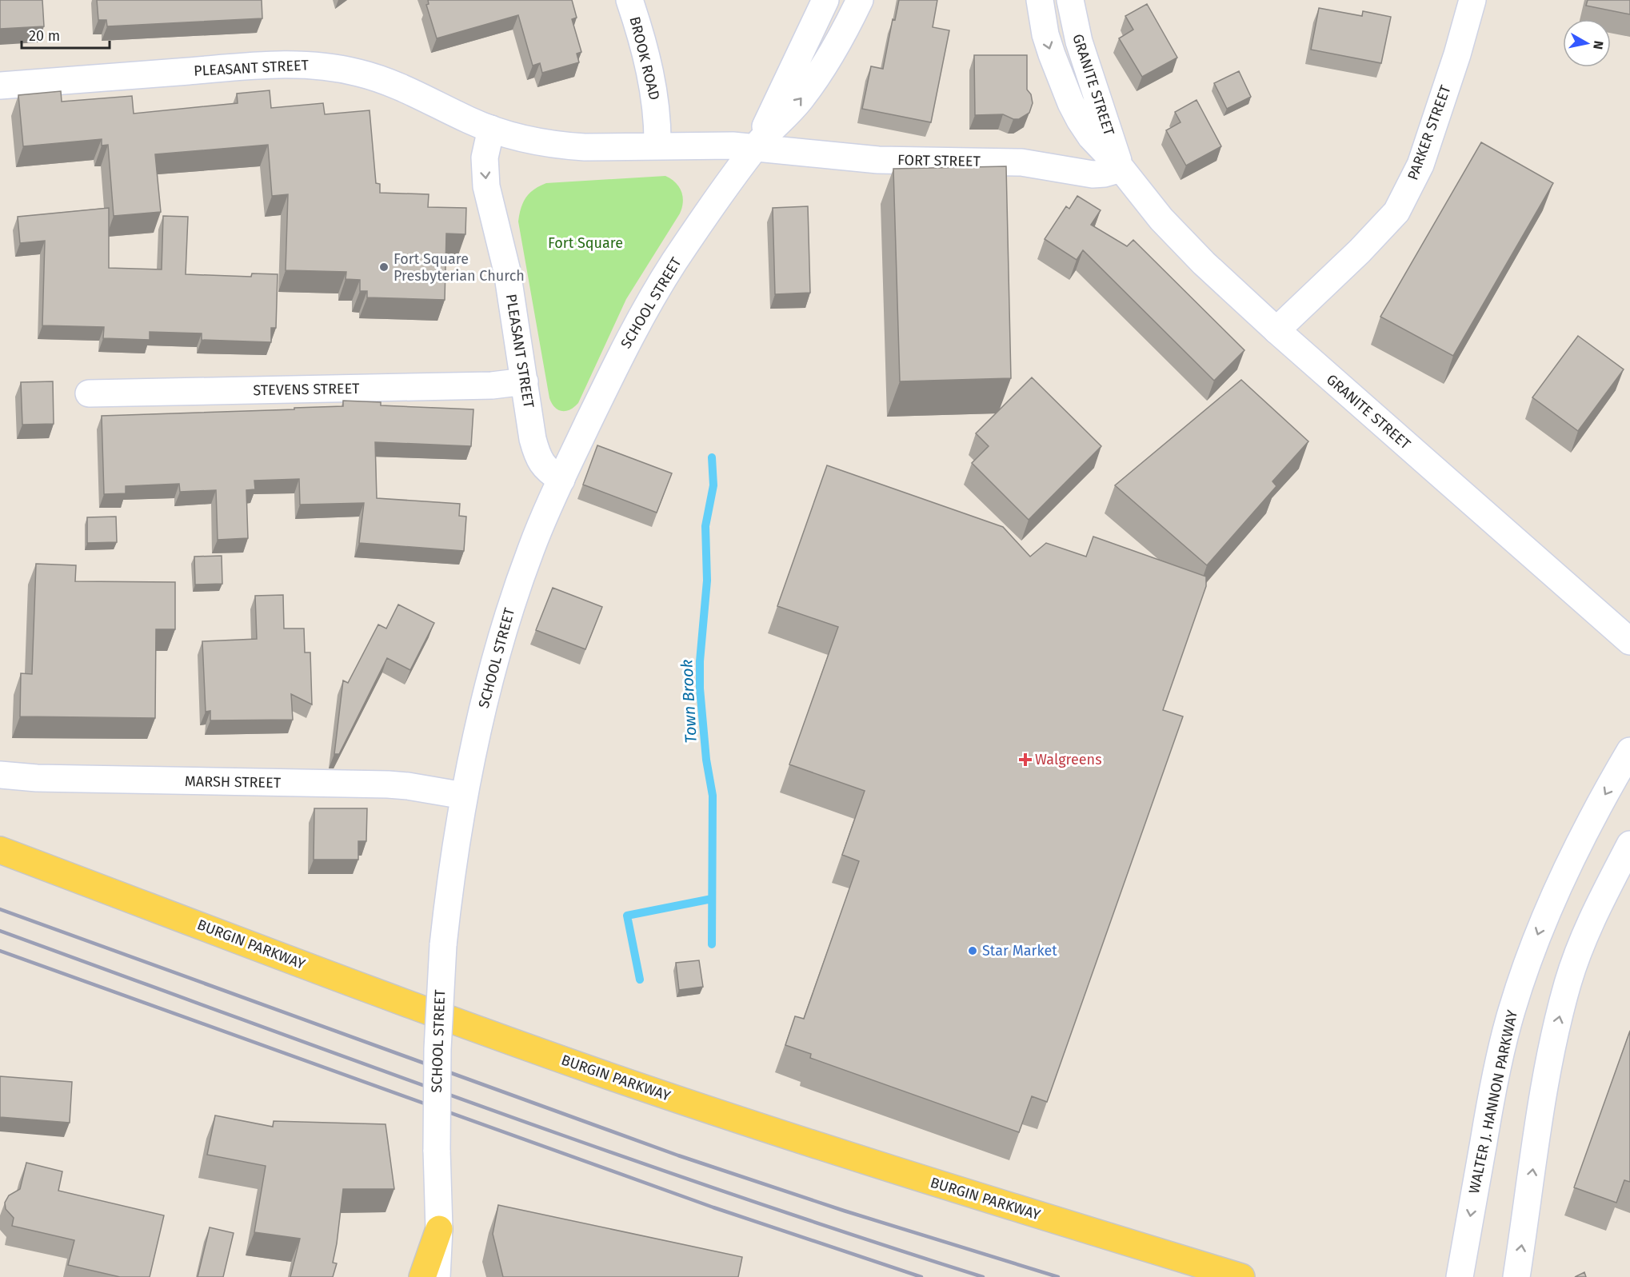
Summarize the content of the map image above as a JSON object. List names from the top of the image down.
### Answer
{
  "streets": {
    "main road": ["BURGIN PARKWAY"],
    "street": [
      "BROOK ROAD",
      "PLEASANT STREET",
      "GRANITE STREET",
      "PARKER STREET",
      "FORT STREET",
      "SCHOOL STREET",
      "STEVENS STREET",
      "MARSH STREET",
      "WALTER J. HANNON PARKWAY"
    ]
  },
  "crossings": [
    ["BROOK ROAD", "PLEASANT STREET"],
    ["PLEASANT STREET", "FORT STREET"],
    ["PLEASANT STREET", "SCHOOL STREET"],
    ["PLEASANT STREET", "STEVENS STREET"],
    ["GRANITE STREET", "PARKER STREET"],
    ["GRANITE STREET", "FORT STREET"],
    ["FORT STREET", "SCHOOL STREET"],
    ["SCHOOL STREET", "MARSH STREET"]
  ],
  "water": ["Town Brook"],
  "parks": ["Fort Square"],
  "places": {
    "other": ["Fort Square Presbyterian Church", "Star Market"],
    "health": ["Walgreens"]
  },
  "scale_bar": "20 m",
  "north": "right"
}
